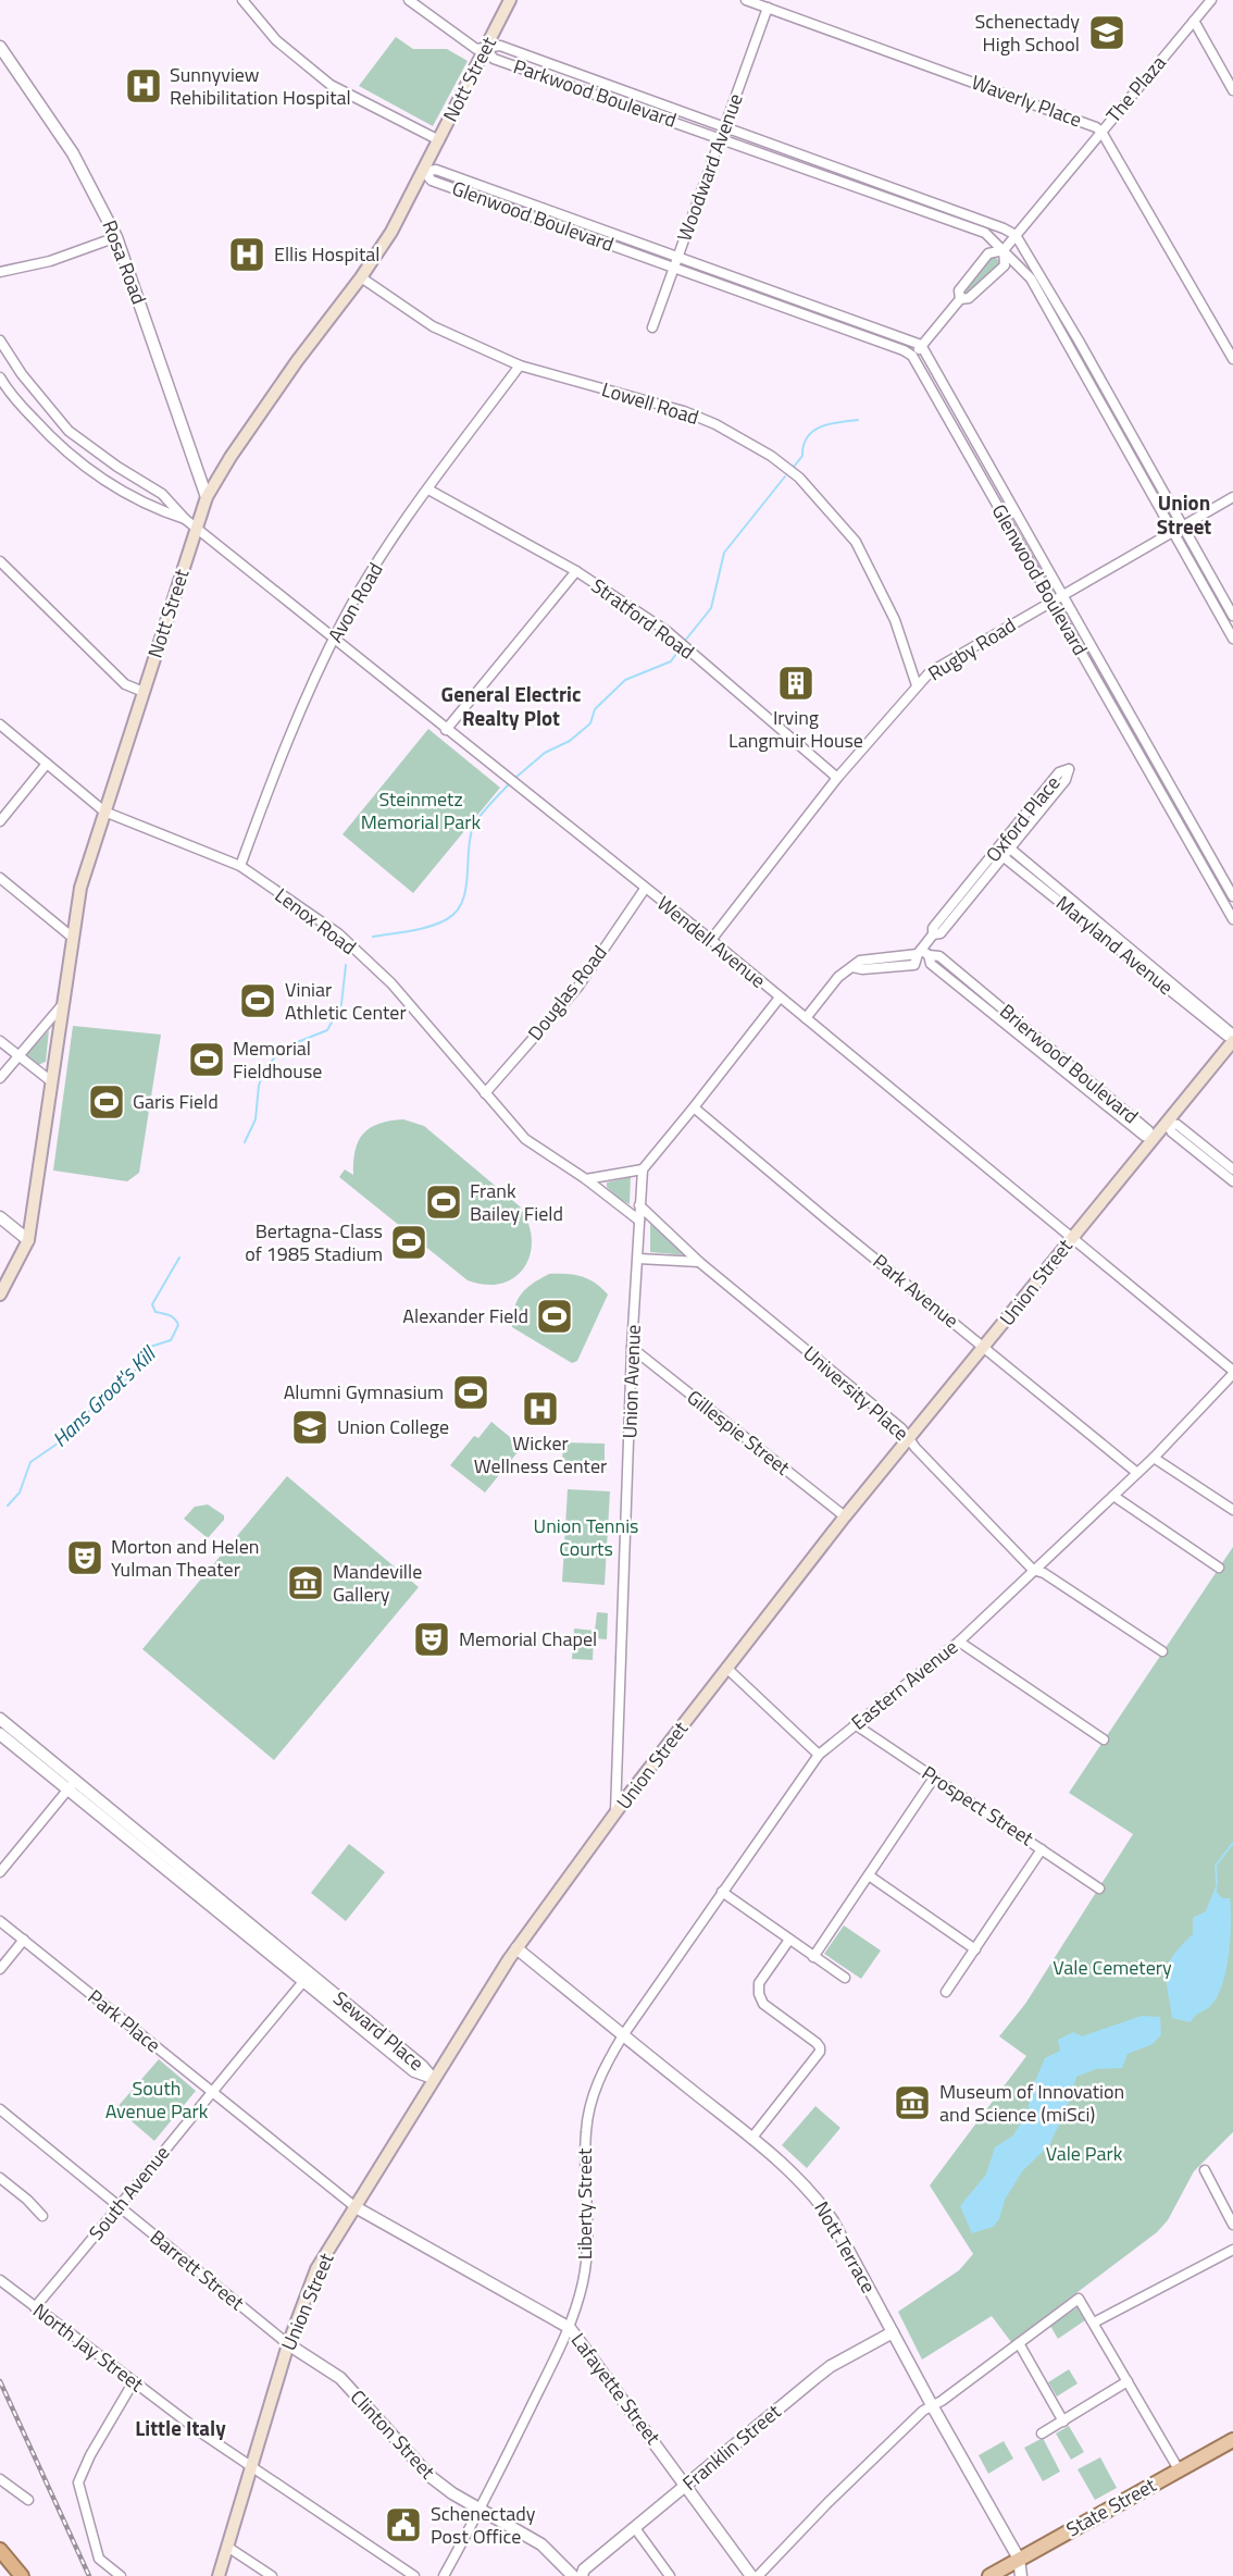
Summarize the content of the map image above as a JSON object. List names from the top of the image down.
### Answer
{
  "streets": {
    "main road": ["Nott Street", "Union Street", "State Street"],
    "street": [
      "The Plaza",
      "Parkwood Boulevard",
      "Waverly Place",
      "Woodward Avenue",
      "Glenwood Boulevard",
      "Rosa Road",
      "Lowell Road",
      "Avon Road",
      "Stratford Road",
      "Rugby Road",
      "Oxford Place",
      "Lenox Road",
      "Wendell Avenue",
      "Maryland Avenue",
      "Douglas Road",
      "Brierwood Boulevard",
      "Park Avenue",
      "Union Avenue",
      "University Place",
      "Gillespie Street",
      "Eastern Avenue",
      "Prospect Street",
      "Park Place",
      "Seward Place",
      "South Avenue",
      "Liberty Street",
      "Nott Terrace",
      "Barrett Street",
      "North Jay Street",
      "Lafayette Street",
      "Clinton Street",
      "Franklin Street"
    ]
  },
  "crossings": [
    ["Nott Street", "Parkwood Boulevard"],
    ["Nott Street", "Glenwood Boulevard"],
    ["Nott Street", "Rosa Road"],
    ["Nott Street", "Lowell Road"],
    ["Nott Street", "Lenox Road"],
    ["Nott Street", "Wendell Avenue"],
    ["The Plaza", "Parkwood Boulevard"],
    ["The Plaza", "Waverly Place"],
    ["The Plaza", "Glenwood Boulevard"],
    ["Parkwood Boulevard", "Woodward Avenue"],
    ["Parkwood Boulevard", "Rugby Road"],
    ["Waverly Place", "Woodward Avenue"],
    ["Woodward Avenue", "Glenwood Boulevard"],
    ["Glenwood Boulevard", "Rugby Road"],
    ["Lowell Road", "Avon Road"],
    ["Lowell Road", "Rugby Road"],
    ["Avon Road", "Stratford Road"],
    ["Avon Road", "Lenox Road"],
    ["Avon Road", "Wendell Avenue"],
    ["Stratford Road", "Rugby Road"],
    ["Rugby Road", "Wendell Avenue"],
    ["Oxford Place", "Wendell Avenue"],
    ["Oxford Place", "Maryland Avenue"],
    ["Oxford Place", "Brierwood Boulevard"],
    ["Lenox Road", "Douglas Road"],
    ["Lenox Road", "Union Avenue"],
    ["Wendell Avenue", "Douglas Road"],
    ["Wendell Avenue", "Union Street"],
    ["Wendell Avenue", "Eastern Avenue"],
    ["Maryland Avenue", "Union Street"],
    ["Brierwood Boulevard", "Union Street"],
    ["Union Street", "Park Avenue"],
    ["Union Street", "Union Avenue"],
    ["Union Street", "University Place"],
    ["Union Street", "Gillespie Street"],
    ["Union Street", "Park Place"],
    ["Union Street", "Seward Place"],
    ["Union Street", "Nott Terrace"],
    ["Union Street", "Barrett Street"],
    ["Union Street", "North Jay Street"],
    ["Union Street", "Lafayette Street"],
    ["Union Street", "Clinton Street"],
    ["Park Avenue", "Eastern Avenue"],
    ["Union Avenue", "University Place"],
    ["Union Avenue", "Gillespie Street"],
    ["University Place", "Eastern Avenue"],
    ["Eastern Avenue", "Prospect Street"],
    ["Eastern Avenue", "Liberty Street"],
    ["Eastern Avenue", "Nott Terrace"],
    ["Park Place", "South Avenue"],
    ["Park Place", "Lafayette Street"],
    ["Seward Place", "South Avenue"],
    ["South Avenue", "Barrett Street"],
    ["South Avenue", "North Jay Street"],
    ["Liberty Street", "Nott Terrace"],
    ["Liberty Street", "Lafayette Street"],
    ["Liberty Street", "Clinton Street"],
    ["Nott Terrace", "Franklin Street"],
    ["Nott Terrace", "State Street"],
    ["Barrett Street", "Clinton Street"],
    ["Lafayette Street", "Franklin Street"]
  ],
  "districts": ["Union Street", "General Electric Realty Plot", "Little Italy"],
  "water": ["Hans Groot's Kill"],
  "parks": [
    "Steinmetz Memorial Park",
    "Union Tennis Courts",
    "Vale Cemetery",
    "South Avenue Park",
    "Vale Park"
  ],
  "places": {
    "school or university": ["Schenectady High School", "Union College"],
    "hospital": ["Sunnyview Rehibilitation Hospital", "Ellis Hospital", "Wicker Wellness Center"],
    "building": ["Irving Langmuir House"],
    "sports": [
      "Viniar Athletic Center",
      "Memorial Fieldhouse",
      "Garis Field",
      "Frank Bailey Field",
      "Bertagna-Class of 1985 Stadium",
      "Alexander Field",
      "Alumni Gymnasium"
    ],
    "theatre": ["Morton and Helen Yulman Theater", "Memorial Chapel"],
    "museum": ["Mandeville Gallery", "Museum of Innovation and Science (miSci)"],
    "public building": ["Schenectady Post Office"]
  }
}
